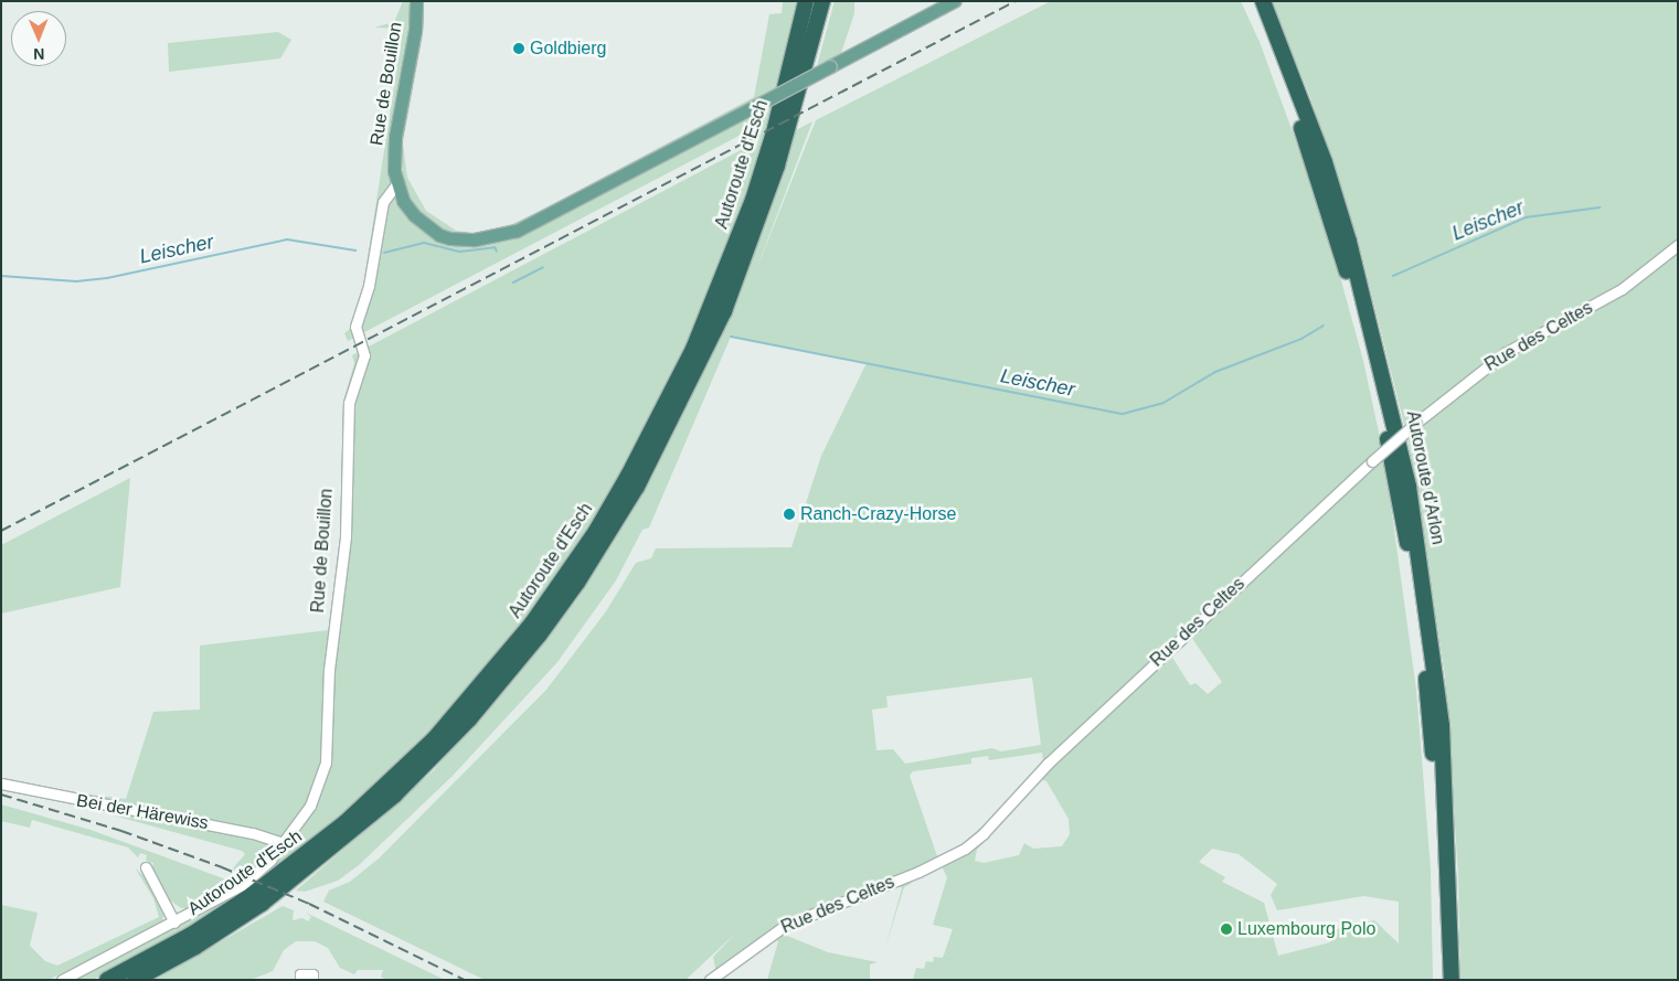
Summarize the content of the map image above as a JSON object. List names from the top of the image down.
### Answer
{
  "streets": {
    "highway": ["Autoroute d'Esch", "Autoroute d'Arlon"],
    "main road": ["Rue de Bouillon"],
    "street": ["Rue des Celtes", "Bei der Härewiss"]
  },
  "crossings": [
    ["Rue de Bouillon", "Bei der Härewiss"]
  ],
  "water": ["Leischer"],
  "places": ["Goldbierg", "Ranch-Crazy-Horse", "Luxembourg Polo"],
  "north": "bottom"
}
